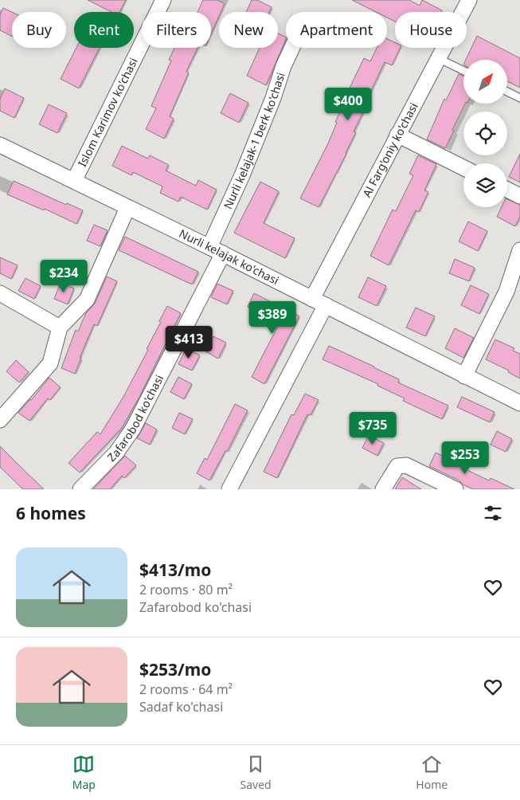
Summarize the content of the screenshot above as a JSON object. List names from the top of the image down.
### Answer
{
  "streets": {
    "street": [
      "Islom Karimov ko'chasi",
      "Nurli kelajak-1 berk ko'chasi",
      "Al Farg'oniy ko'chasi",
      "Nurli kelajak ko'chasi",
      "Zafarobod ko'chasi"
    ]
  },
  "crossings": [
    ["Islom Karimov ko'chasi", "Nurli kelajak ko'chasi"],
    ["Nurli kelajak-1 berk ko'chasi", "Nurli kelajak ko'chasi"],
    ["Al Farg'oniy ko'chasi", "Nurli kelajak ko'chasi"],
    ["Nurli kelajak ko'chasi", "Zafarobod ko'chasi"]
  ],
  "north": "top right",
  "page": {
    "chip": [
      "Buy",
      "Rent",
      "Filters",
      "New",
      "Apartment",
      "House"
    ],
    "price": [
      "$400",
      "$234",
      "$389",
      "$413",
      "$735",
      "$253"
    ],
    "heading": "6 homes",
    "list": [
      {
        "name": "$413/mo",
        "note": "2 rooms · 80 m² · Zafarobod ko'chasi"
      },
      {
        "name": "$253/mo",
        "note": "2 rooms · 64 m² · Sadaf ko'chasi"
      }
    ],
    "tabs": ["Map", "Saved", "Home"]
  }
}
